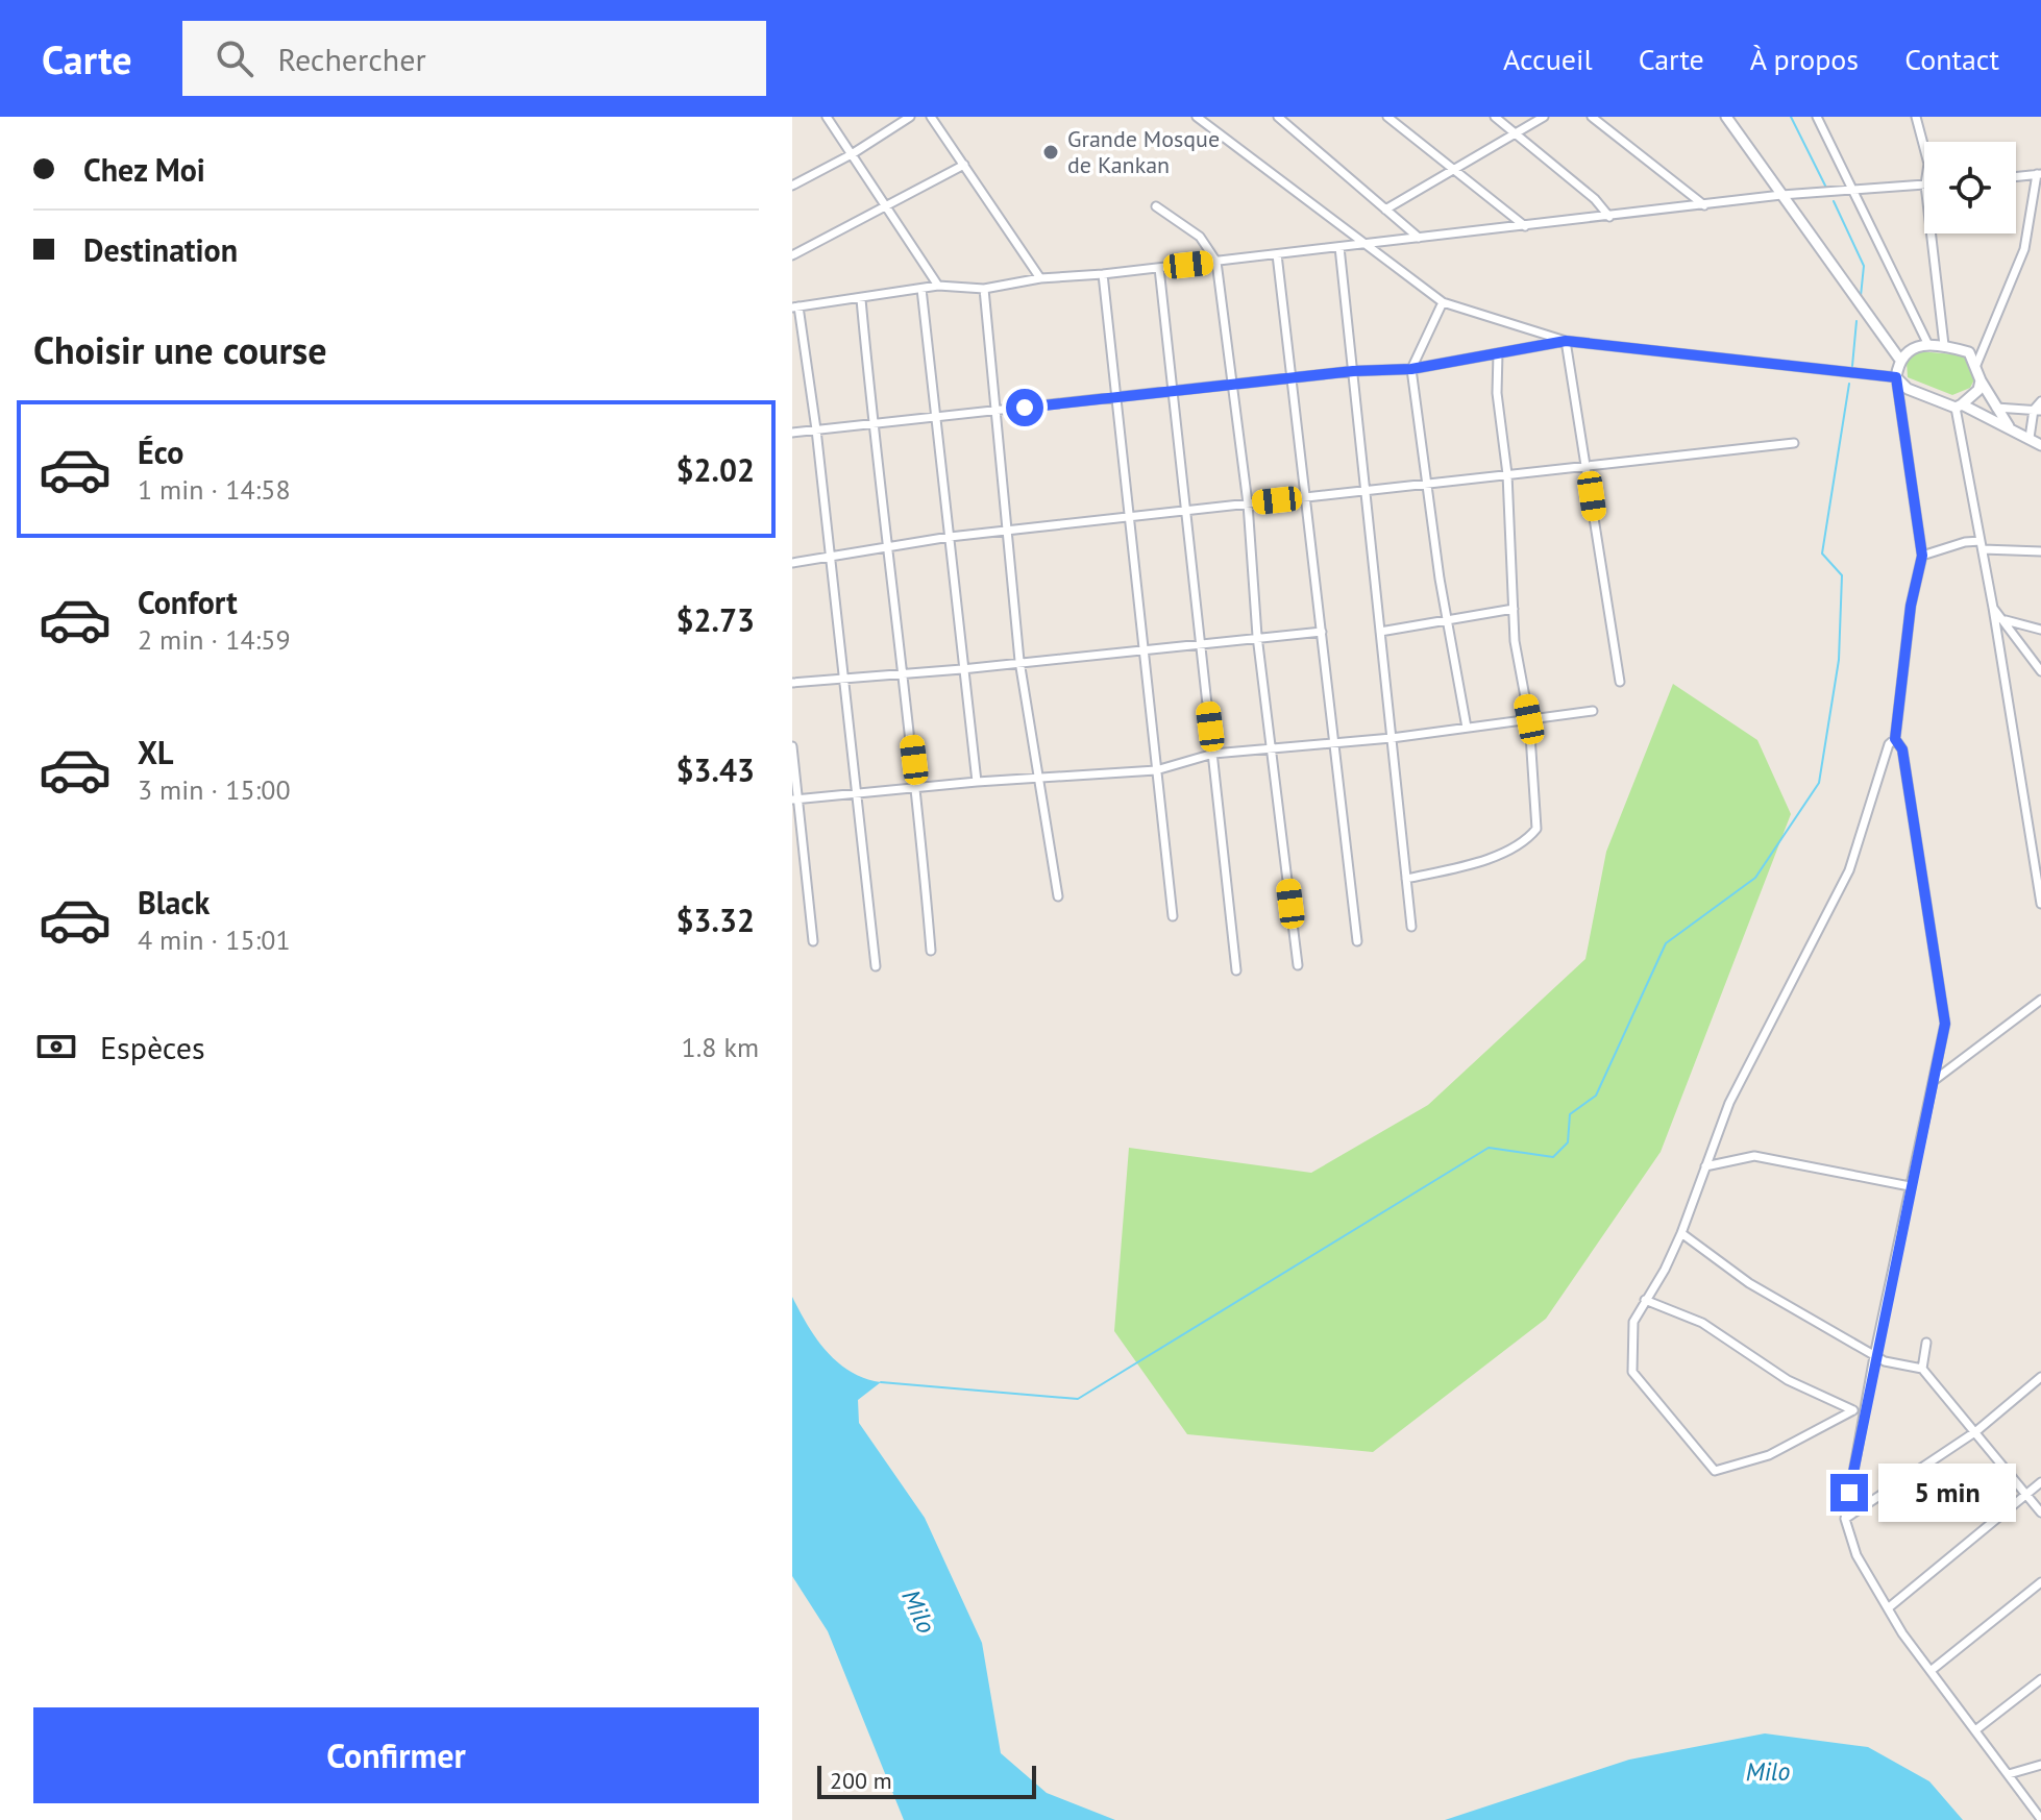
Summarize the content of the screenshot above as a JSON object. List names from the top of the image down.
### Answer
{
  "water": ["Milo"],
  "places": ["Grande Mosque de Kankan"],
  "scale_bar": "200 m",
  "page": {
    "header": "Carte",
    "search": "Rechercher",
    "nav": [
      "Accueil",
      "Carte",
      "À propos",
      "Contact"
    ],
    "banner": ["Chez Moi", "Destination"],
    "heading": "Choisir une course",
    "list": [
      {
        "name": "Éco",
        "note": "1 min · 14:58",
        "value": "$2.02"
      },
      {
        "name": "Confort",
        "note": "2 min · 14:59",
        "value": "$2.73"
      },
      {
        "name": "XL",
        "note": "3 min · 15:00",
        "value": "$3.43"
      },
      {
        "name": "Black",
        "note": "4 min · 15:01",
        "value": "$3.32"
      }
    ],
    "pay": ["Espèces", "1.8 km"],
    "bubble": "5 min",
    "buttons": "Confirmer",
    "scale": "200 m"
  }
}
